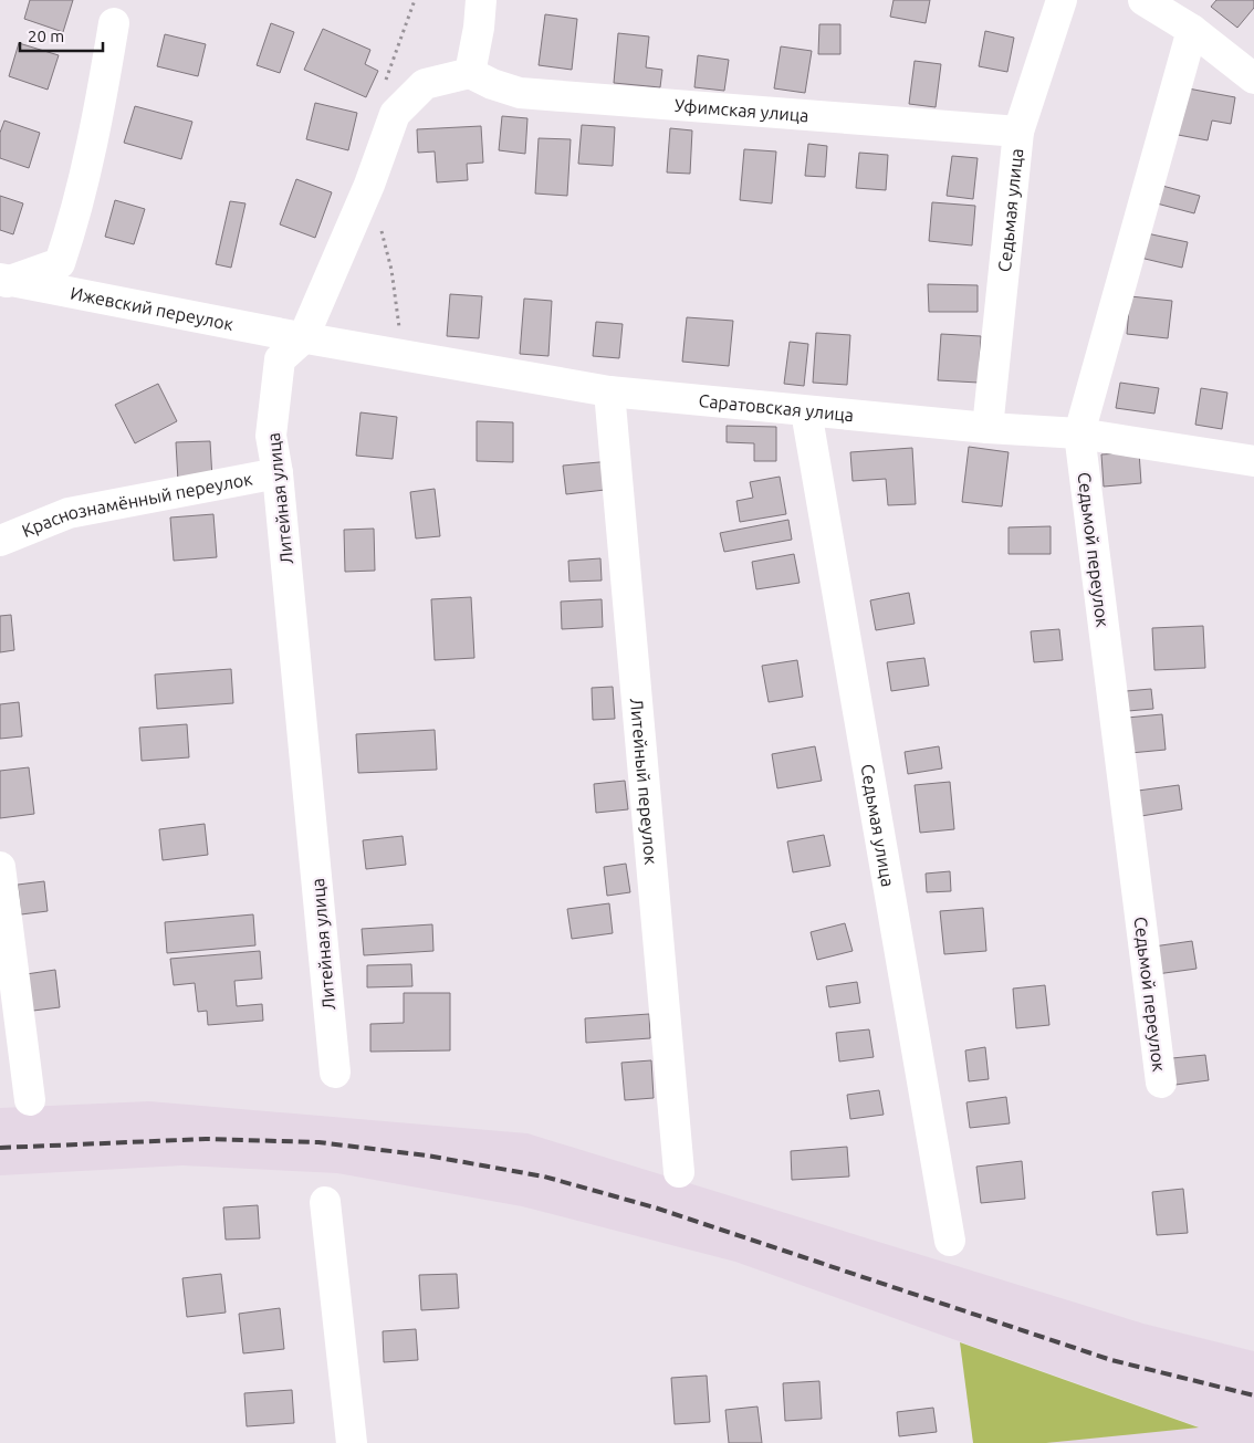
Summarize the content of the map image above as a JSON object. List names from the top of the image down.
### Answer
{
  "streets": {
    "street": [
      "Уфимская улица",
      "Седьмая улица",
      "Ижевский переулок",
      "Саратовская улица",
      "Литейная улица",
      "Краснознамённый переулок",
      "Седьмой переулок",
      "Литейный переулок"
    ]
  },
  "crossings": [
    ["Уфимская улица", "Седьмая улица"],
    ["Уфимская улица", "Литейная улица"],
    ["Седьмая улица", "Саратовская улица"],
    ["Ижевский переулок", "Саратовская улица"],
    ["Ижевский переулок", "Литейная улица"],
    ["Саратовская улица", "Литейная улица"],
    ["Саратовская улица", "Седьмой переулок"],
    ["Саратовская улица", "Литейный переулок"],
    ["Литейная улица", "Краснознамённый переулок"]
  ],
  "scale_bar": "20 m"
}
